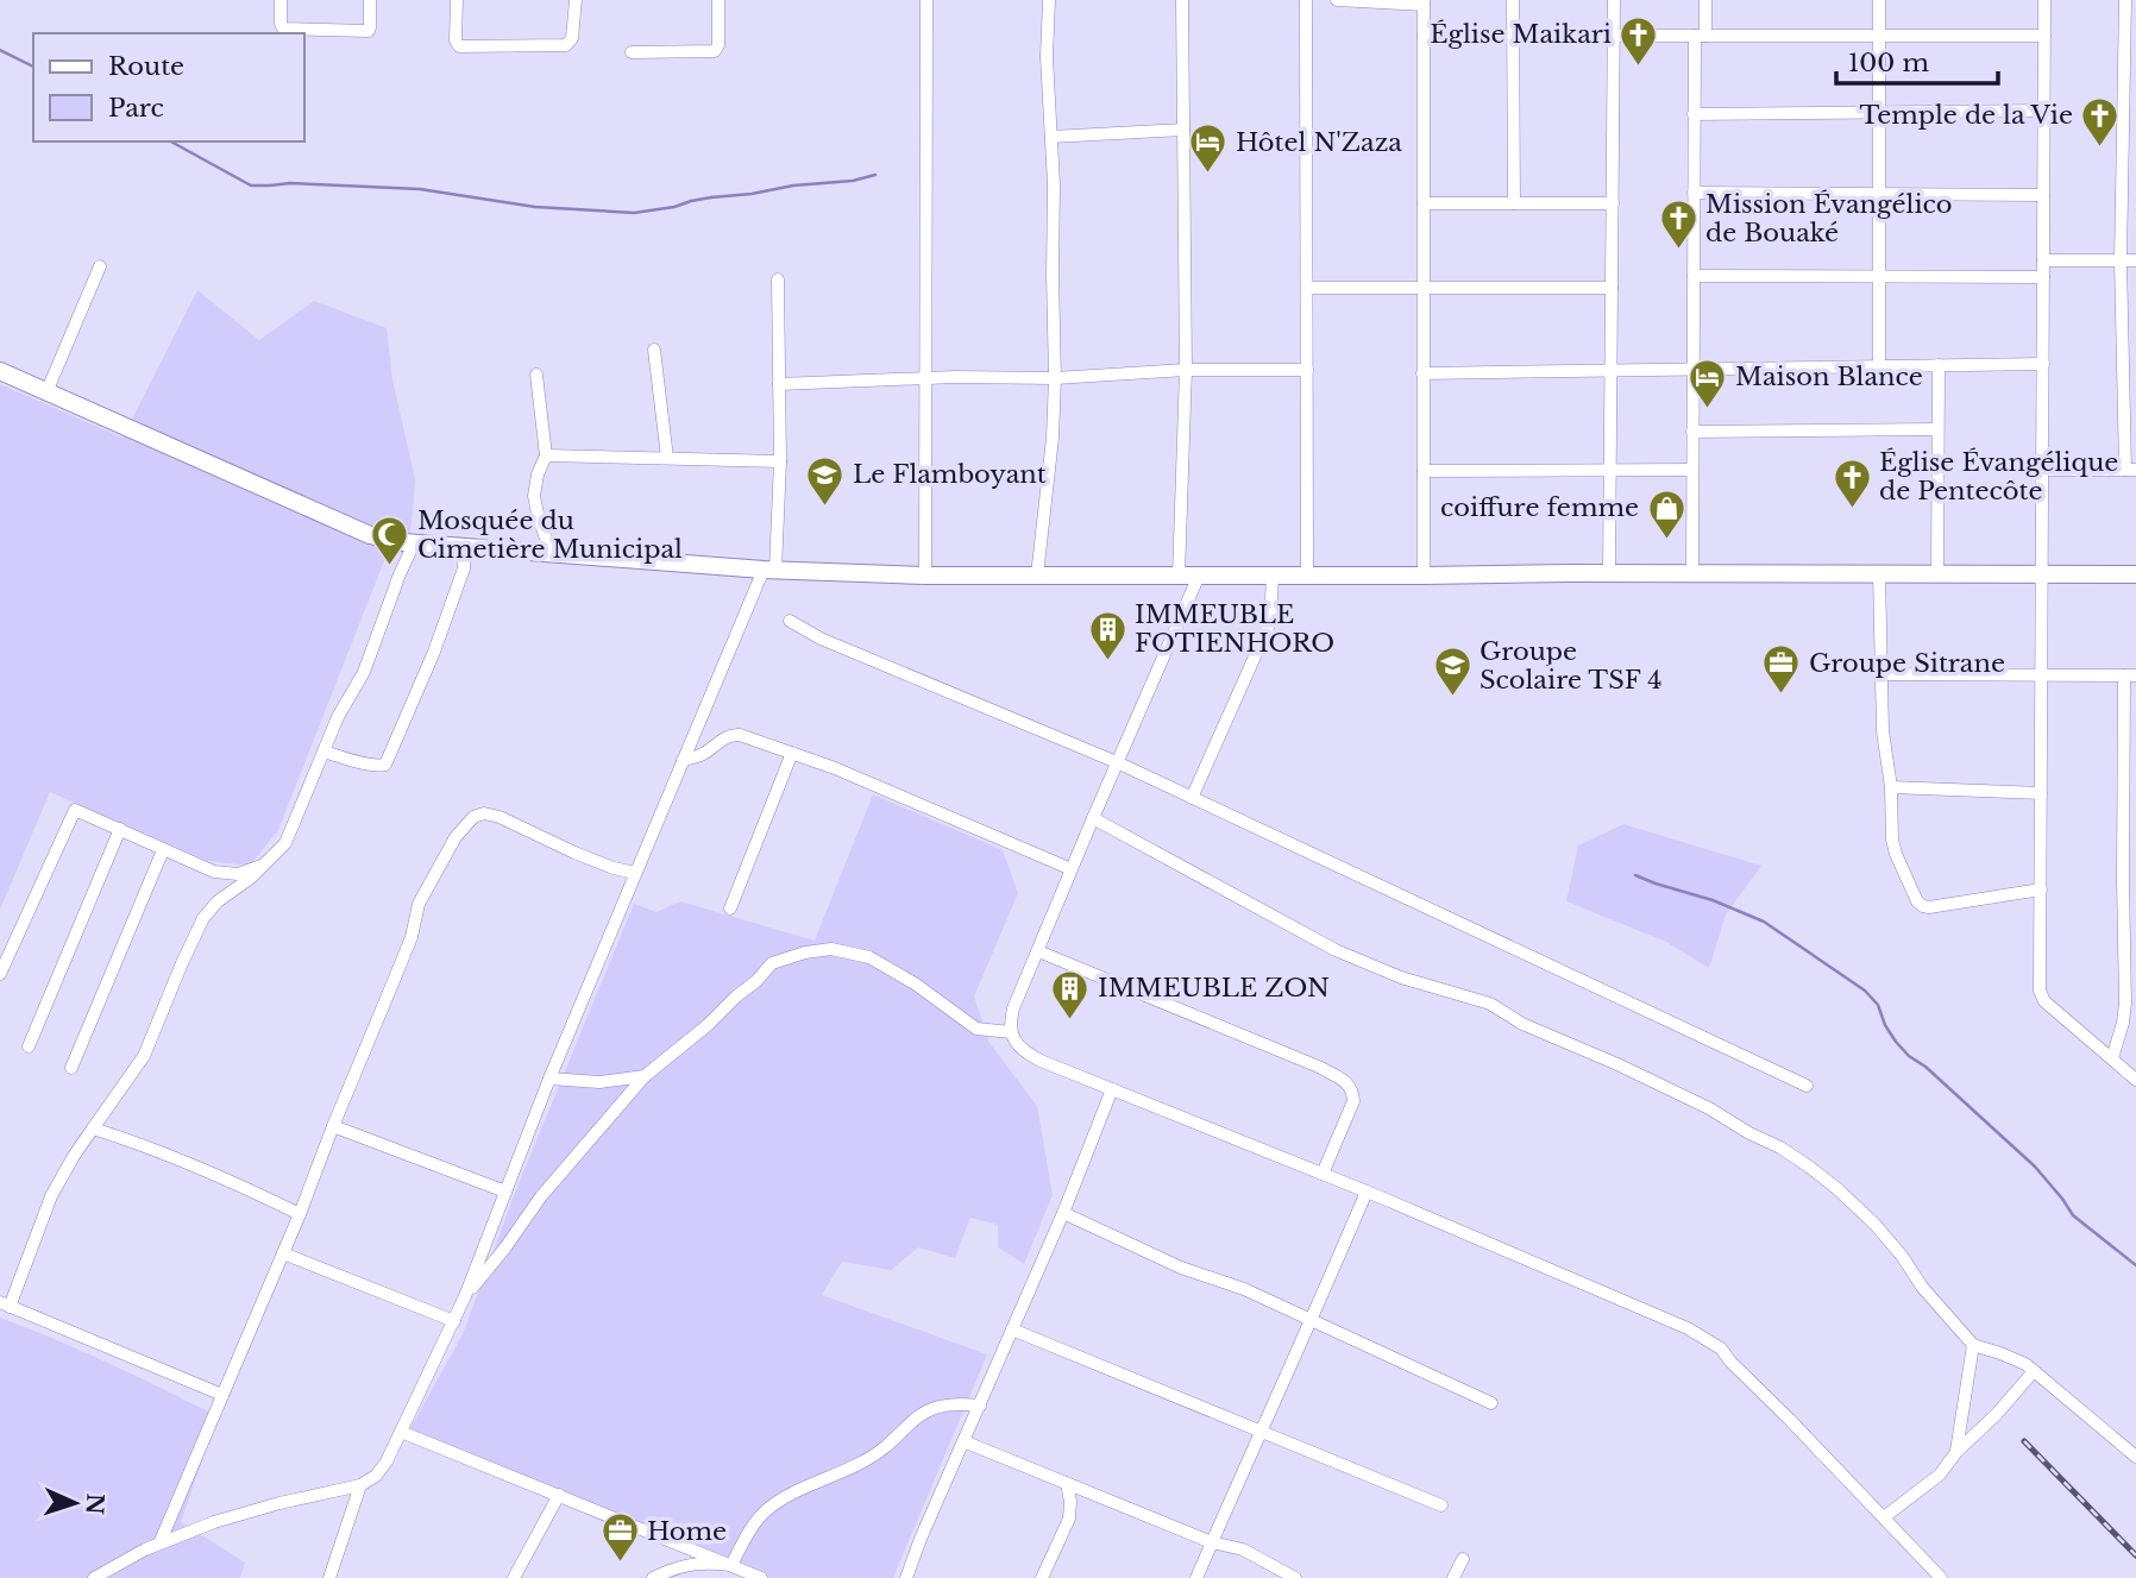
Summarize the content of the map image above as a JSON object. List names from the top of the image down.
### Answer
{
  "places": {
    "church": [
      "Église Maikari",
      "Temple de la Vie",
      "Mission Évangélico de Bouaké",
      "Église Évangélique de Pentecôte"
    ],
    "hotel": ["Hôtel N'Zaza", "Maison Blance"],
    "school or university": ["Le Flamboyant", "Groupe Scolaire TSF 4"],
    "shop": ["coiffure femme"],
    "mosque": ["Mosquée du Cimetière Municipal"],
    "building": ["IMMEUBLE FOTIENHORO", "IMMEUBLE ZON"],
    "office": ["Groupe Sitrane", "Home"]
  },
  "legend": ["Route", "Parc"],
  "scale_bar": "100 m",
  "north": "right"
}
